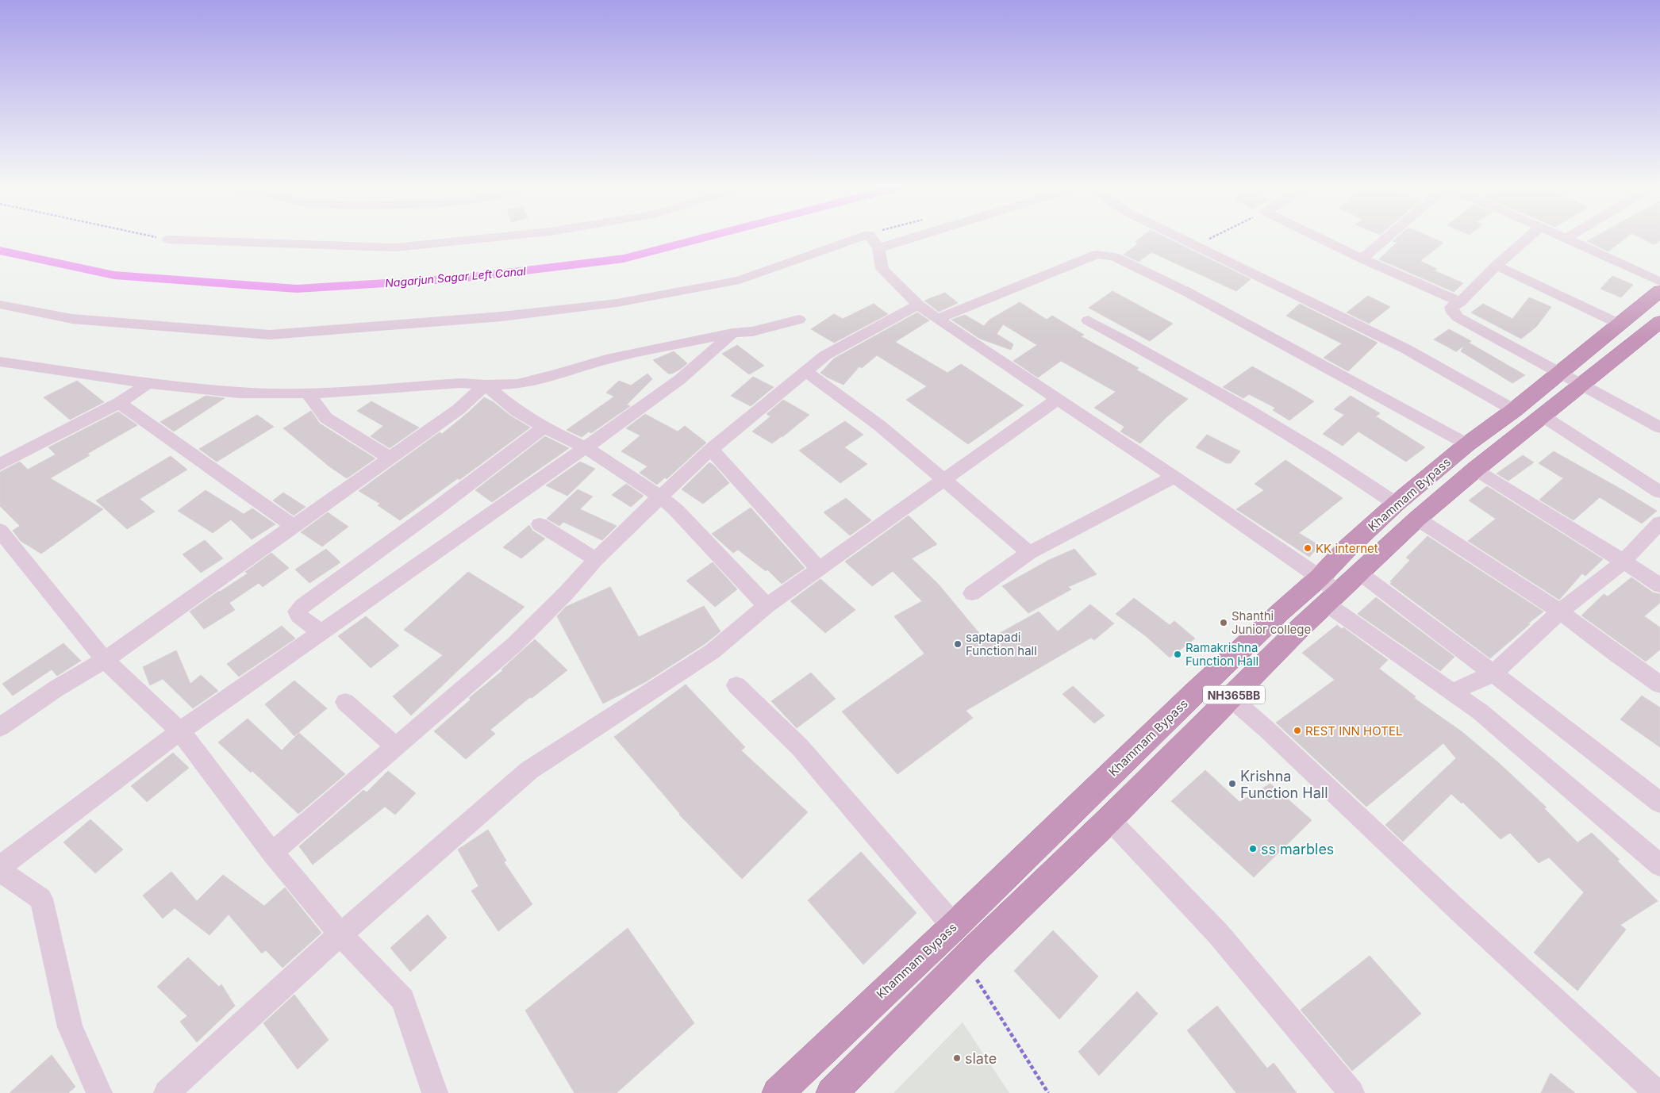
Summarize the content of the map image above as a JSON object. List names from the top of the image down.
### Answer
{
  "streets": {
    "highway": ["Khammam Bypass", "NH365BB"]
  },
  "water": ["Nagarjun Sagar Left Canal"],
  "places": [
    "KK internet",
    "Shanthi Junior college",
    "saptapadi Function hall",
    "Ramakrishna Function Hall",
    "REST INN HOTEL",
    "Krishna Function Hall",
    "ss marbles",
    "slate"
  ]
}
